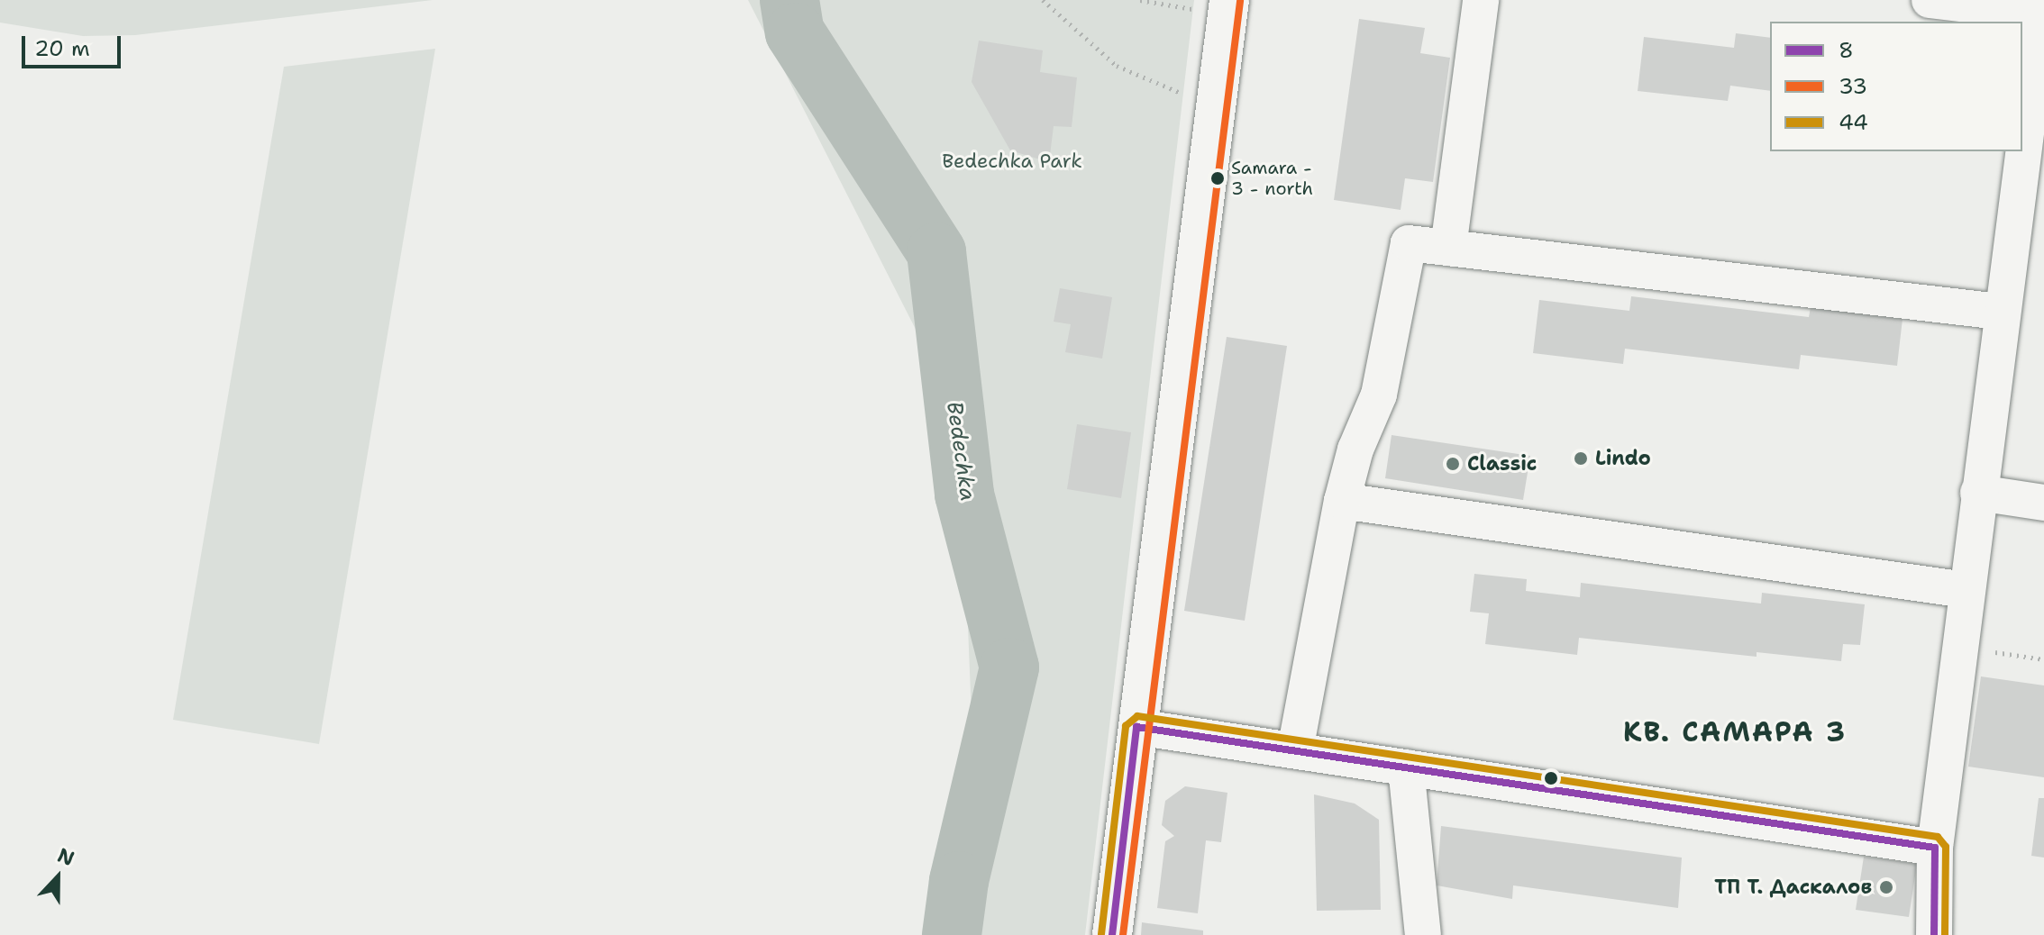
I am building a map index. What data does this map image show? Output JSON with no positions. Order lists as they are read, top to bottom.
{
  "districts": ["КВ. САМАРА 3"],
  "water": ["Bedechka"],
  "parks": ["Bedechka Park"],
  "places": [
    "Samara - 3 - north",
    "Lindo",
    "Classic",
    "ТП Т. Даскалов"
  ],
  "lines": ["transit line 33", "transit line 44", "transit line 8"],
  "legend": ["8", "33", "44"],
  "scale_bar": "20 m",
  "north": "top"
}
